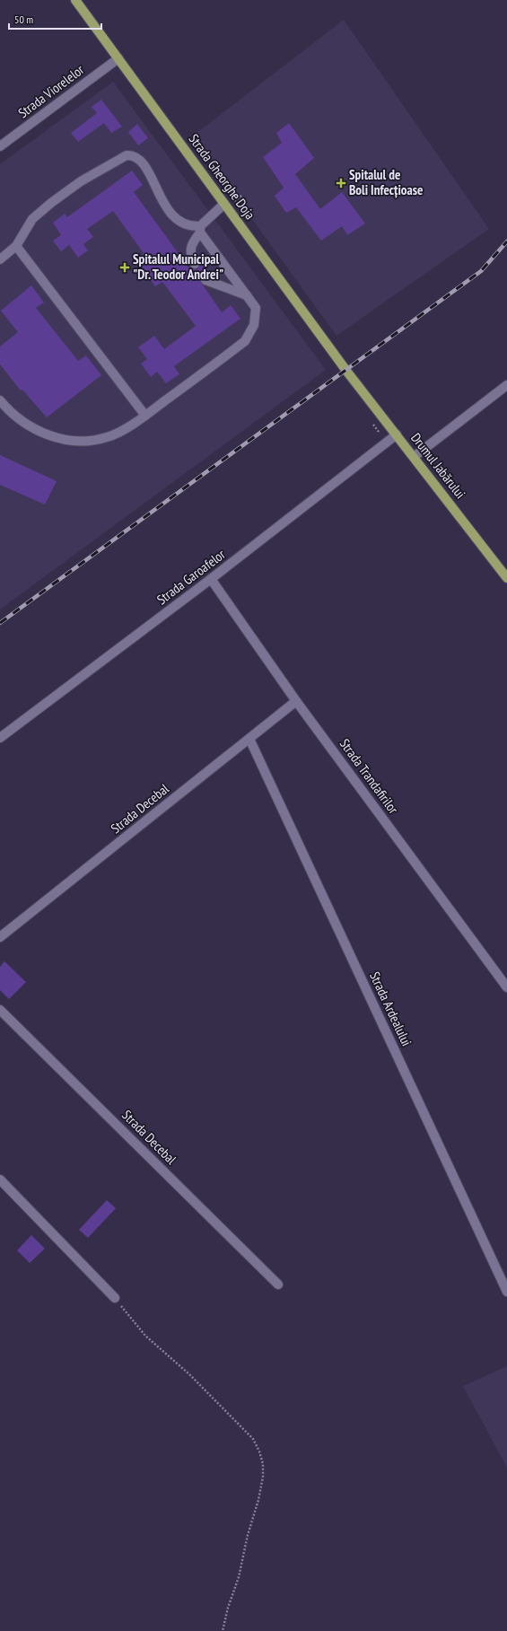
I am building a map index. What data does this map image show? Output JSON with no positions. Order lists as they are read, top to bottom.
{
  "streets": {
    "main road": ["Strada Gheorghe Doja", "Drumul Jabărului"],
    "street": [
      "Strada Viorelelor",
      "Strada Garoafelor",
      "Strada Trandafirilor",
      "Strada Decebal",
      "Strada Ardealului"
    ]
  },
  "crossings": [
    ["Strada Viorelelor", "Strada Gheorghe Doja"],
    ["Strada Gheorghe Doja", "Drumul Jabărului"],
    ["Drumul Jabărului", "Strada Garoafelor"],
    ["Strada Garoafelor", "Strada Trandafirilor"],
    ["Strada Trandafirilor", "Strada Decebal"],
    ["Strada Decebal", "Strada Ardealului"]
  ],
  "places": {
    "health": ["Spitalul de Boli Infecțioase", "Spitalul Municipal \"Dr. Teodor Andrei\""]
  },
  "scale_bar": "50 m"
}
